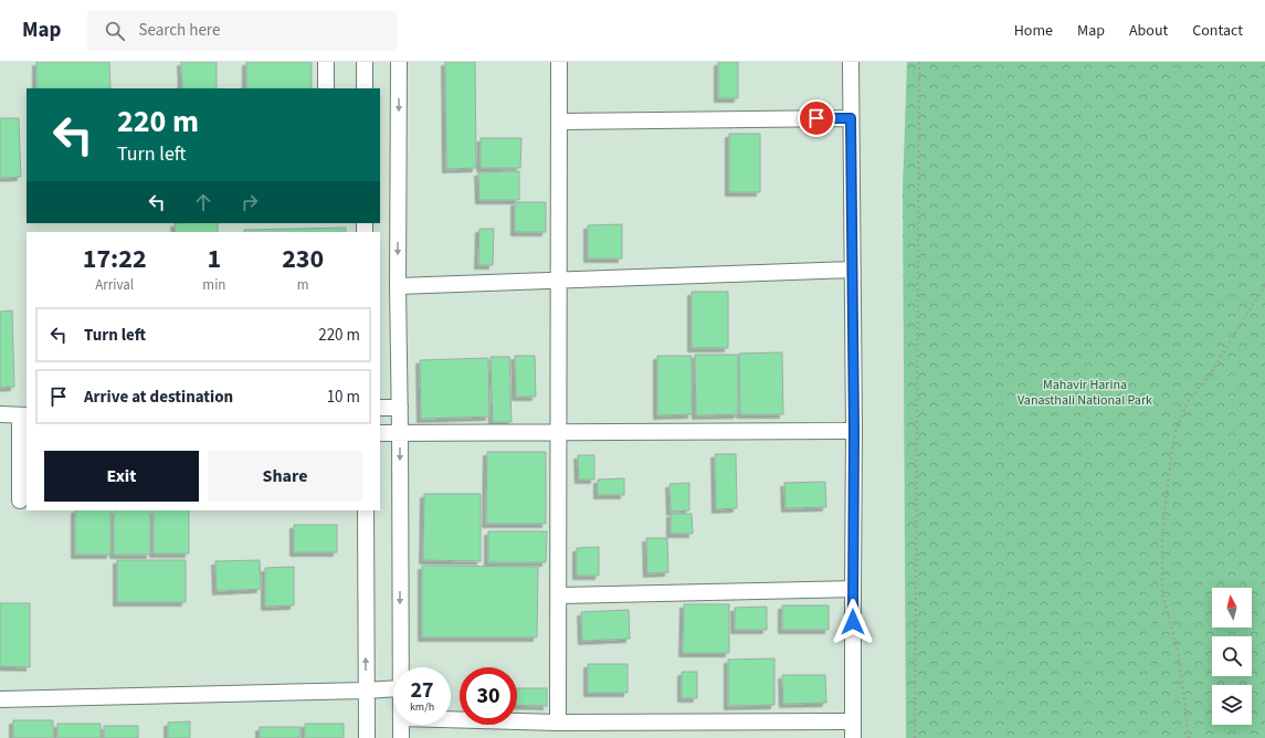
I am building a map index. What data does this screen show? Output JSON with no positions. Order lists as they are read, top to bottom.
{
  "parks": ["Mahavir Harina Vanasthali National Park"],
  "north": "top",
  "page": {
    "header": "Map",
    "search": "Search here",
    "nav": [
      "Home",
      "Map",
      "About",
      "Contact"
    ],
    "turn": ["220 m", "Turn left"],
    "eta": [
      "17:22",
      "Arrival",
      "1",
      "min",
      "230",
      "m"
    ],
    "list": [
      {
        "name": "Turn left",
        "value": "220 m"
      },
      {
        "name": "Arrive at destination",
        "value": "10 m"
      }
    ],
    "buttons": ["Exit", "Share"],
    "speed": "27 km/h",
    "limit": "30"
  }
}
